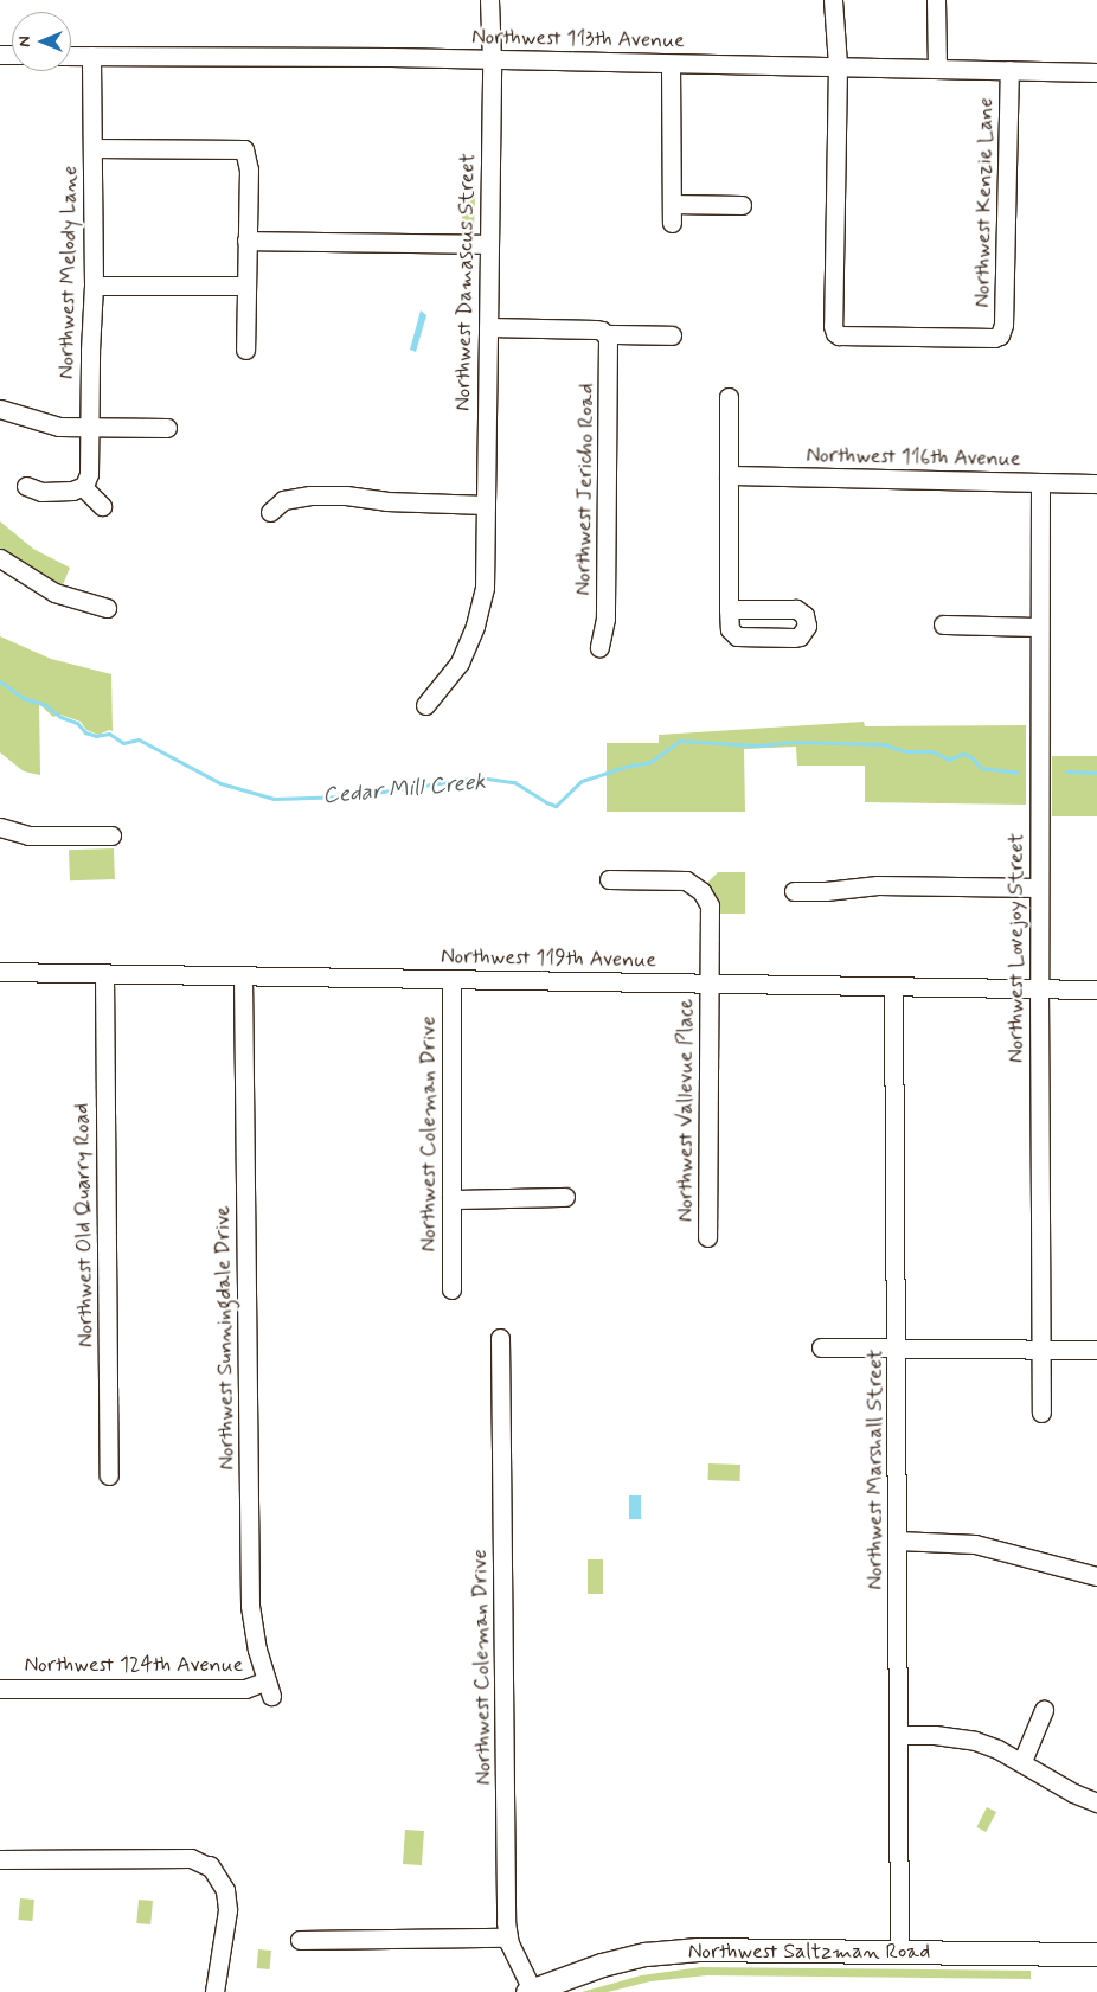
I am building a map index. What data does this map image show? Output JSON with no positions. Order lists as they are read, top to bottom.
{
  "streets": {
    "main road": ["Northwest Saltzman Road"],
    "street": [
      "Northwest 113th Avenue",
      "Northwest Kenzie Lane",
      "Northwest Melody Lane",
      "Northwest Damascus Street",
      "Northwest 116th Avenue",
      "Northwest Jericho Road",
      "Northwest Lovejoy Street",
      "Northwest 119th Avenue",
      "Northwest Vallevue Place",
      "Northwest Coleman Drive",
      "Northwest Old Quarry Road",
      "Northwest Sunningdale Drive",
      "Northwest Marshall Street",
      "Northwest 124th Avenue"
    ]
  },
  "crossings": [
    ["Northwest 113th Avenue", "Northwest Kenzie Lane"],
    ["Northwest 113th Avenue", "Northwest Melody Lane"],
    ["Northwest 113th Avenue", "Northwest Damascus Street"],
    ["Northwest 116th Avenue", "Northwest Lovejoy Street"],
    ["Northwest Lovejoy Street", "Northwest 119th Avenue"],
    ["Northwest 119th Avenue", "Northwest Vallevue Place"],
    ["Northwest 119th Avenue", "Northwest Coleman Drive"],
    ["Northwest 119th Avenue", "Northwest Old Quarry Road"],
    ["Northwest 119th Avenue", "Northwest Sunningdale Drive"],
    ["Northwest 119th Avenue", "Northwest Marshall Street"],
    ["Northwest Coleman Drive", "Northwest Saltzman Road"],
    ["Northwest Sunningdale Drive", "Northwest 124th Avenue"],
    ["Northwest Marshall Street", "Northwest Saltzman Road"]
  ],
  "water": ["Cedar Mill Creek"],
  "north": "left"
}
